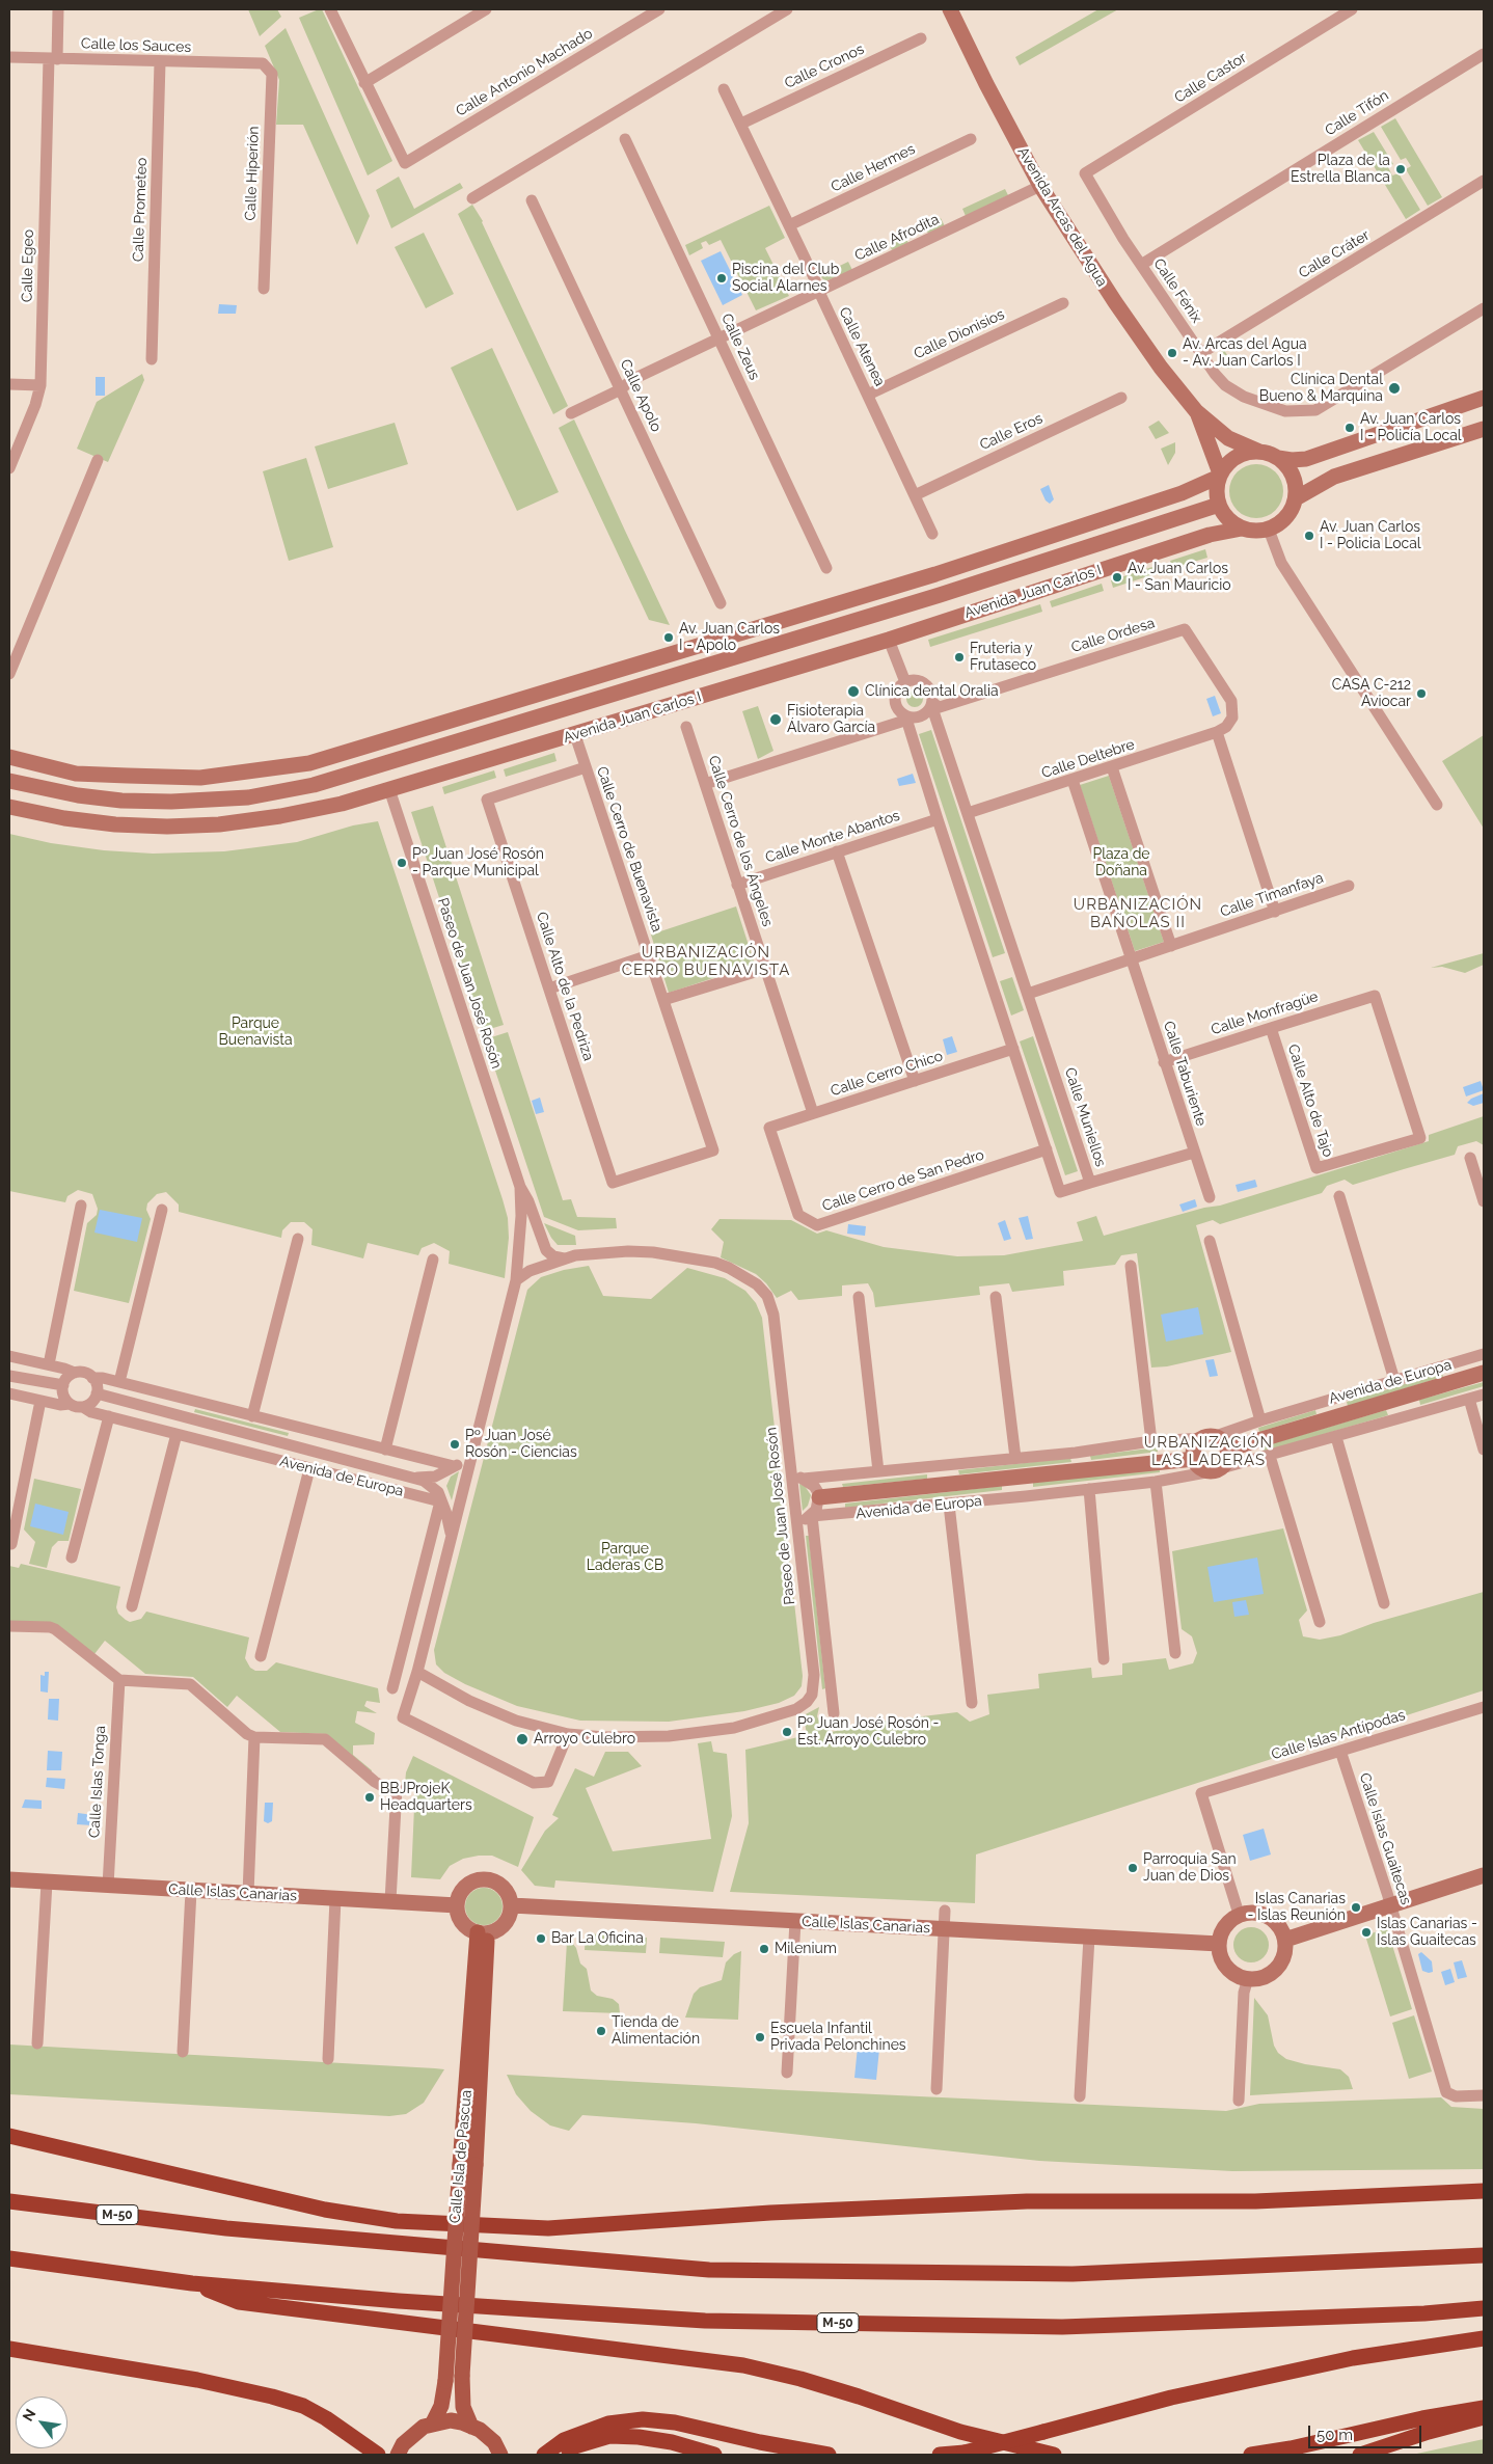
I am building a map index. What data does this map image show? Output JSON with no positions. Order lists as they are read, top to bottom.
{
  "streets": {
    "highway": ["M-50"],
    "main road": [
      "Avenida Arcas del Agua",
      "Avenida Juan Carlos I",
      "Avenida de Europa",
      "Calle Islas Canarias",
      "Calle Isla de Pascua"
    ],
    "street": [
      "Calle los Sauces",
      "Calle Cronos",
      "Calle Antonio Machado",
      "Calle Castor",
      "Calle Tifón",
      "Calle Hermes",
      "Calle Hiperión",
      "Calle Prometeo",
      "Calle Afrodita",
      "Calle Cráter",
      "Calle Egeo",
      "Calle Fénix",
      "Calle Dionisios",
      "Calle Zeus",
      "Calle Atenea",
      "Calle Apolo",
      "Calle Eros",
      "Calle Ordesa",
      "Calle Deltebre",
      "Calle Monte Abantos",
      "Calle Cerro de los Ángeles",
      "Calle Cerro de Buenavista",
      "Calle Timanfaya",
      "Paseo de Juan José Rosón",
      "Calle Alto de la Pedriza",
      "Calle Monfragüe",
      "Calle Cerro Chico",
      "Calle Taburiente",
      "Calle Alto de Tajo",
      "Calle Muniellos",
      "Calle Cerro de San Pedro",
      "Calle Islas Antípodas",
      "Calle Islas Tonga",
      "Calle Islas Guaitecas"
    ]
  },
  "crossings": [
    ["Calle los Sauces", "Calle Hiperión"],
    ["Calle los Sauces", "Calle Prometeo"],
    ["Calle los Sauces", "Calle Egeo"],
    ["Calle Cronos", "Calle Atenea"],
    ["Calle Castor", "Calle Fénix"],
    ["Calle Tifón", "Calle Fénix"],
    ["Calle Hermes", "Calle Atenea"],
    ["Avenida Arcas del Agua", "Calle Afrodita"],
    ["Avenida Arcas del Agua", "Avenida Juan Carlos I"],
    ["Calle Afrodita", "Calle Zeus"],
    ["Calle Afrodita", "Calle Atenea"],
    ["Calle Afrodita", "Calle Apolo"],
    ["Calle Cráter", "Calle Fénix"],
    ["Calle Dionisios", "Calle Atenea"],
    ["Calle Atenea", "Calle Eros"],
    ["Avenida Juan Carlos I", "Calle Cerro de Buenavista"],
    ["Avenida Juan Carlos I", "Paseo de Juan José Rosón"],
    ["Calle Ordesa", "Calle Deltebre"],
    ["Calle Ordesa", "Calle Muniellos"],
    ["Calle Deltebre", "Calle Muniellos"],
    ["Calle Monte Abantos", "Calle Cerro de los Ángeles"],
    ["Calle Monte Abantos", "Calle Muniellos"],
    ["Calle Cerro de los Ángeles", "Calle Cerro Chico"],
    ["Calle Cerro de Buenavista", "Calle Alto de la Pedriza"],
    ["Calle Timanfaya", "Calle Taburiente"],
    ["Calle Timanfaya", "Calle Muniellos"],
    ["Paseo de Juan José Rosón", "Avenida de Europa"],
    ["Calle Monfragüe", "Calle Taburiente"],
    ["Calle Monfragüe", "Calle Alto de Tajo"],
    ["Calle Cerro Chico", "Calle Muniellos"],
    ["Calle Cerro Chico", "Calle Cerro de San Pedro"],
    ["Calle Muniellos", "Calle Cerro de San Pedro"],
    ["Calle Islas Antípodas", "Calle Islas Guaitecas"],
    ["Calle Islas Antípodas", "Calle Islas Canarias"],
    ["Calle Islas Tonga", "Calle Islas Canarias"],
    ["Calle Islas Canarias", "Calle Isla de Pascua"]
  ],
  "districts": ["URBANIZACIÓN BAÑOLAS II", "URBANIZACIÓN CERRO BUENAVISTA", "URBANIZACIÓN LAS LADERAS"],
  "parks": ["Plaza de Doñana", "Parque Buenavista", "Parque Laderas CB"],
  "places": [
    "Plaza de la Estrella Blanca",
    "Piscina del Club Social Alarnes",
    "Av. Arcas del Agua - Av. Juan Carlos I",
    "Clínica Dental Bueno & Marquina",
    "Av. Juan Carlos I - Policía Local",
    "Av. Juan Carlos I - Policia Local",
    "Av. Juan Carlos I - San Mauricio",
    "Av. Juan Carlos I - Apolo",
    "Fruteria y Frutaseco",
    "Clínica dental Oralia",
    "CASA C-212 Aviocar",
    "Fisioterapia Álvaro García",
    "Pº Juan José Rosón - Parque Municipal",
    "Pº Juan José Rosón - Ciencias",
    "Pº Juan José Rosón - Est. Arroyo Culebro",
    "Arroyo Culebro",
    "BBJProjeK Headquarters",
    "Parroquia San Juan de Dios",
    "Islas Canarias - Islas Reunión",
    "Islas Canarias - Islas Guaitecas",
    "Bar La Oficina",
    "Milenium",
    "Tienda de Alimentación",
    "Escuela Infantil Privada Pelonchines"
  ],
  "scale_bar": "50 m",
  "north": "top left"
}
